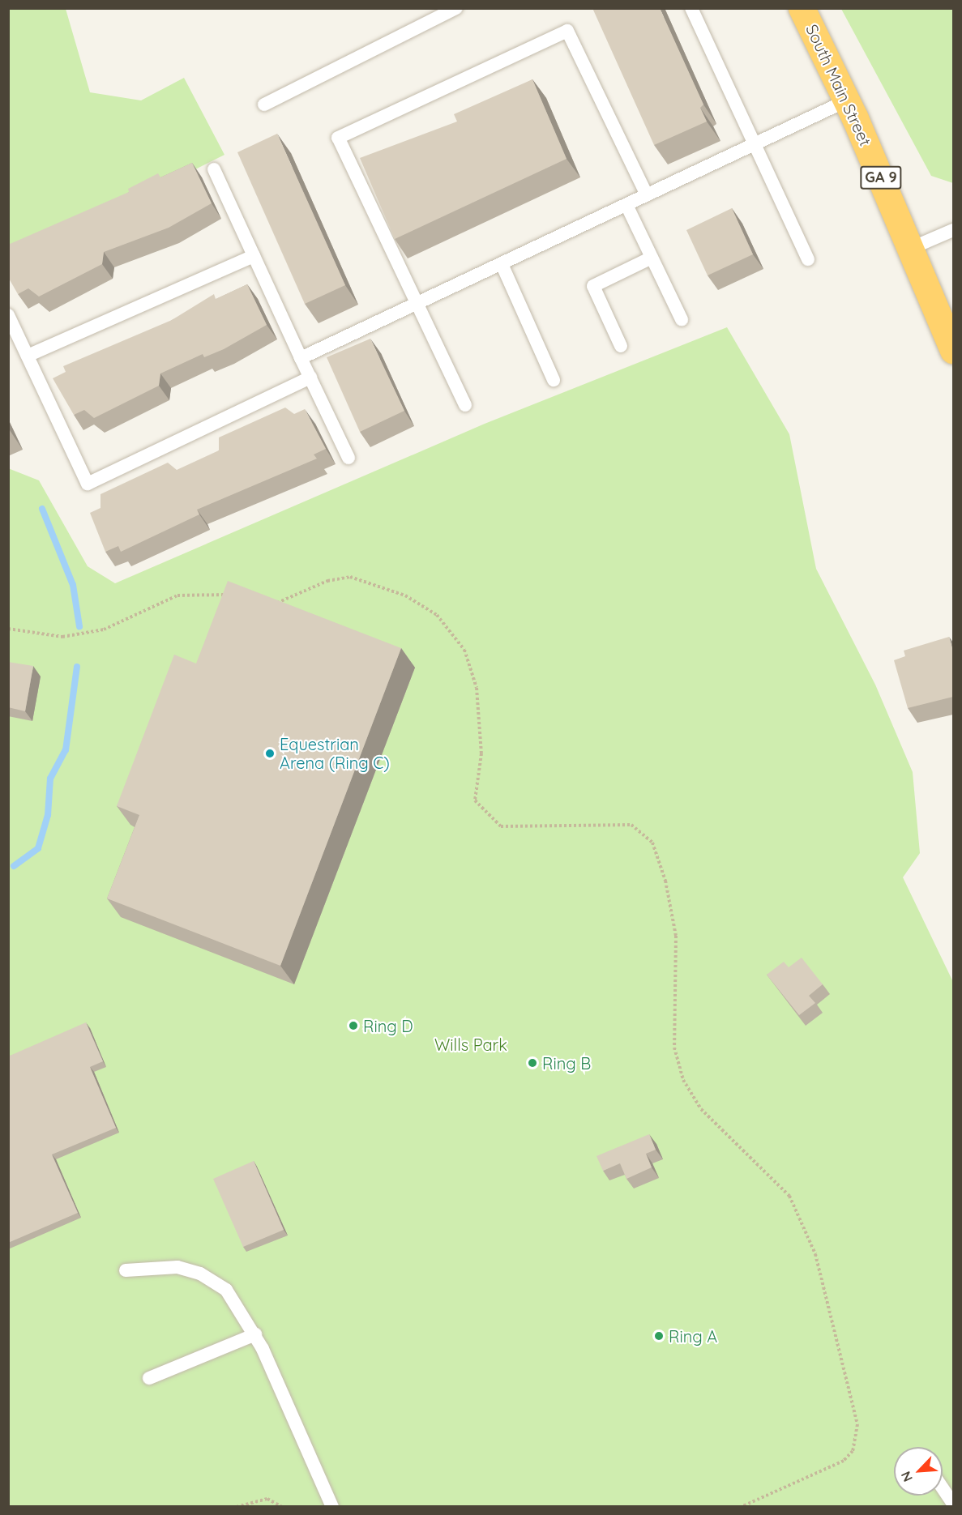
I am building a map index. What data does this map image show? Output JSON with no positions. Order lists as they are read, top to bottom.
{
  "streets": {
    "highway": ["South Main Street", "GA 9"]
  },
  "parks": ["Wills Park"],
  "places": [
    "Equestrian Arena (Ring C)",
    "Ring D",
    "Ring B",
    "Ring A"
  ],
  "north": "bottom left"
}
